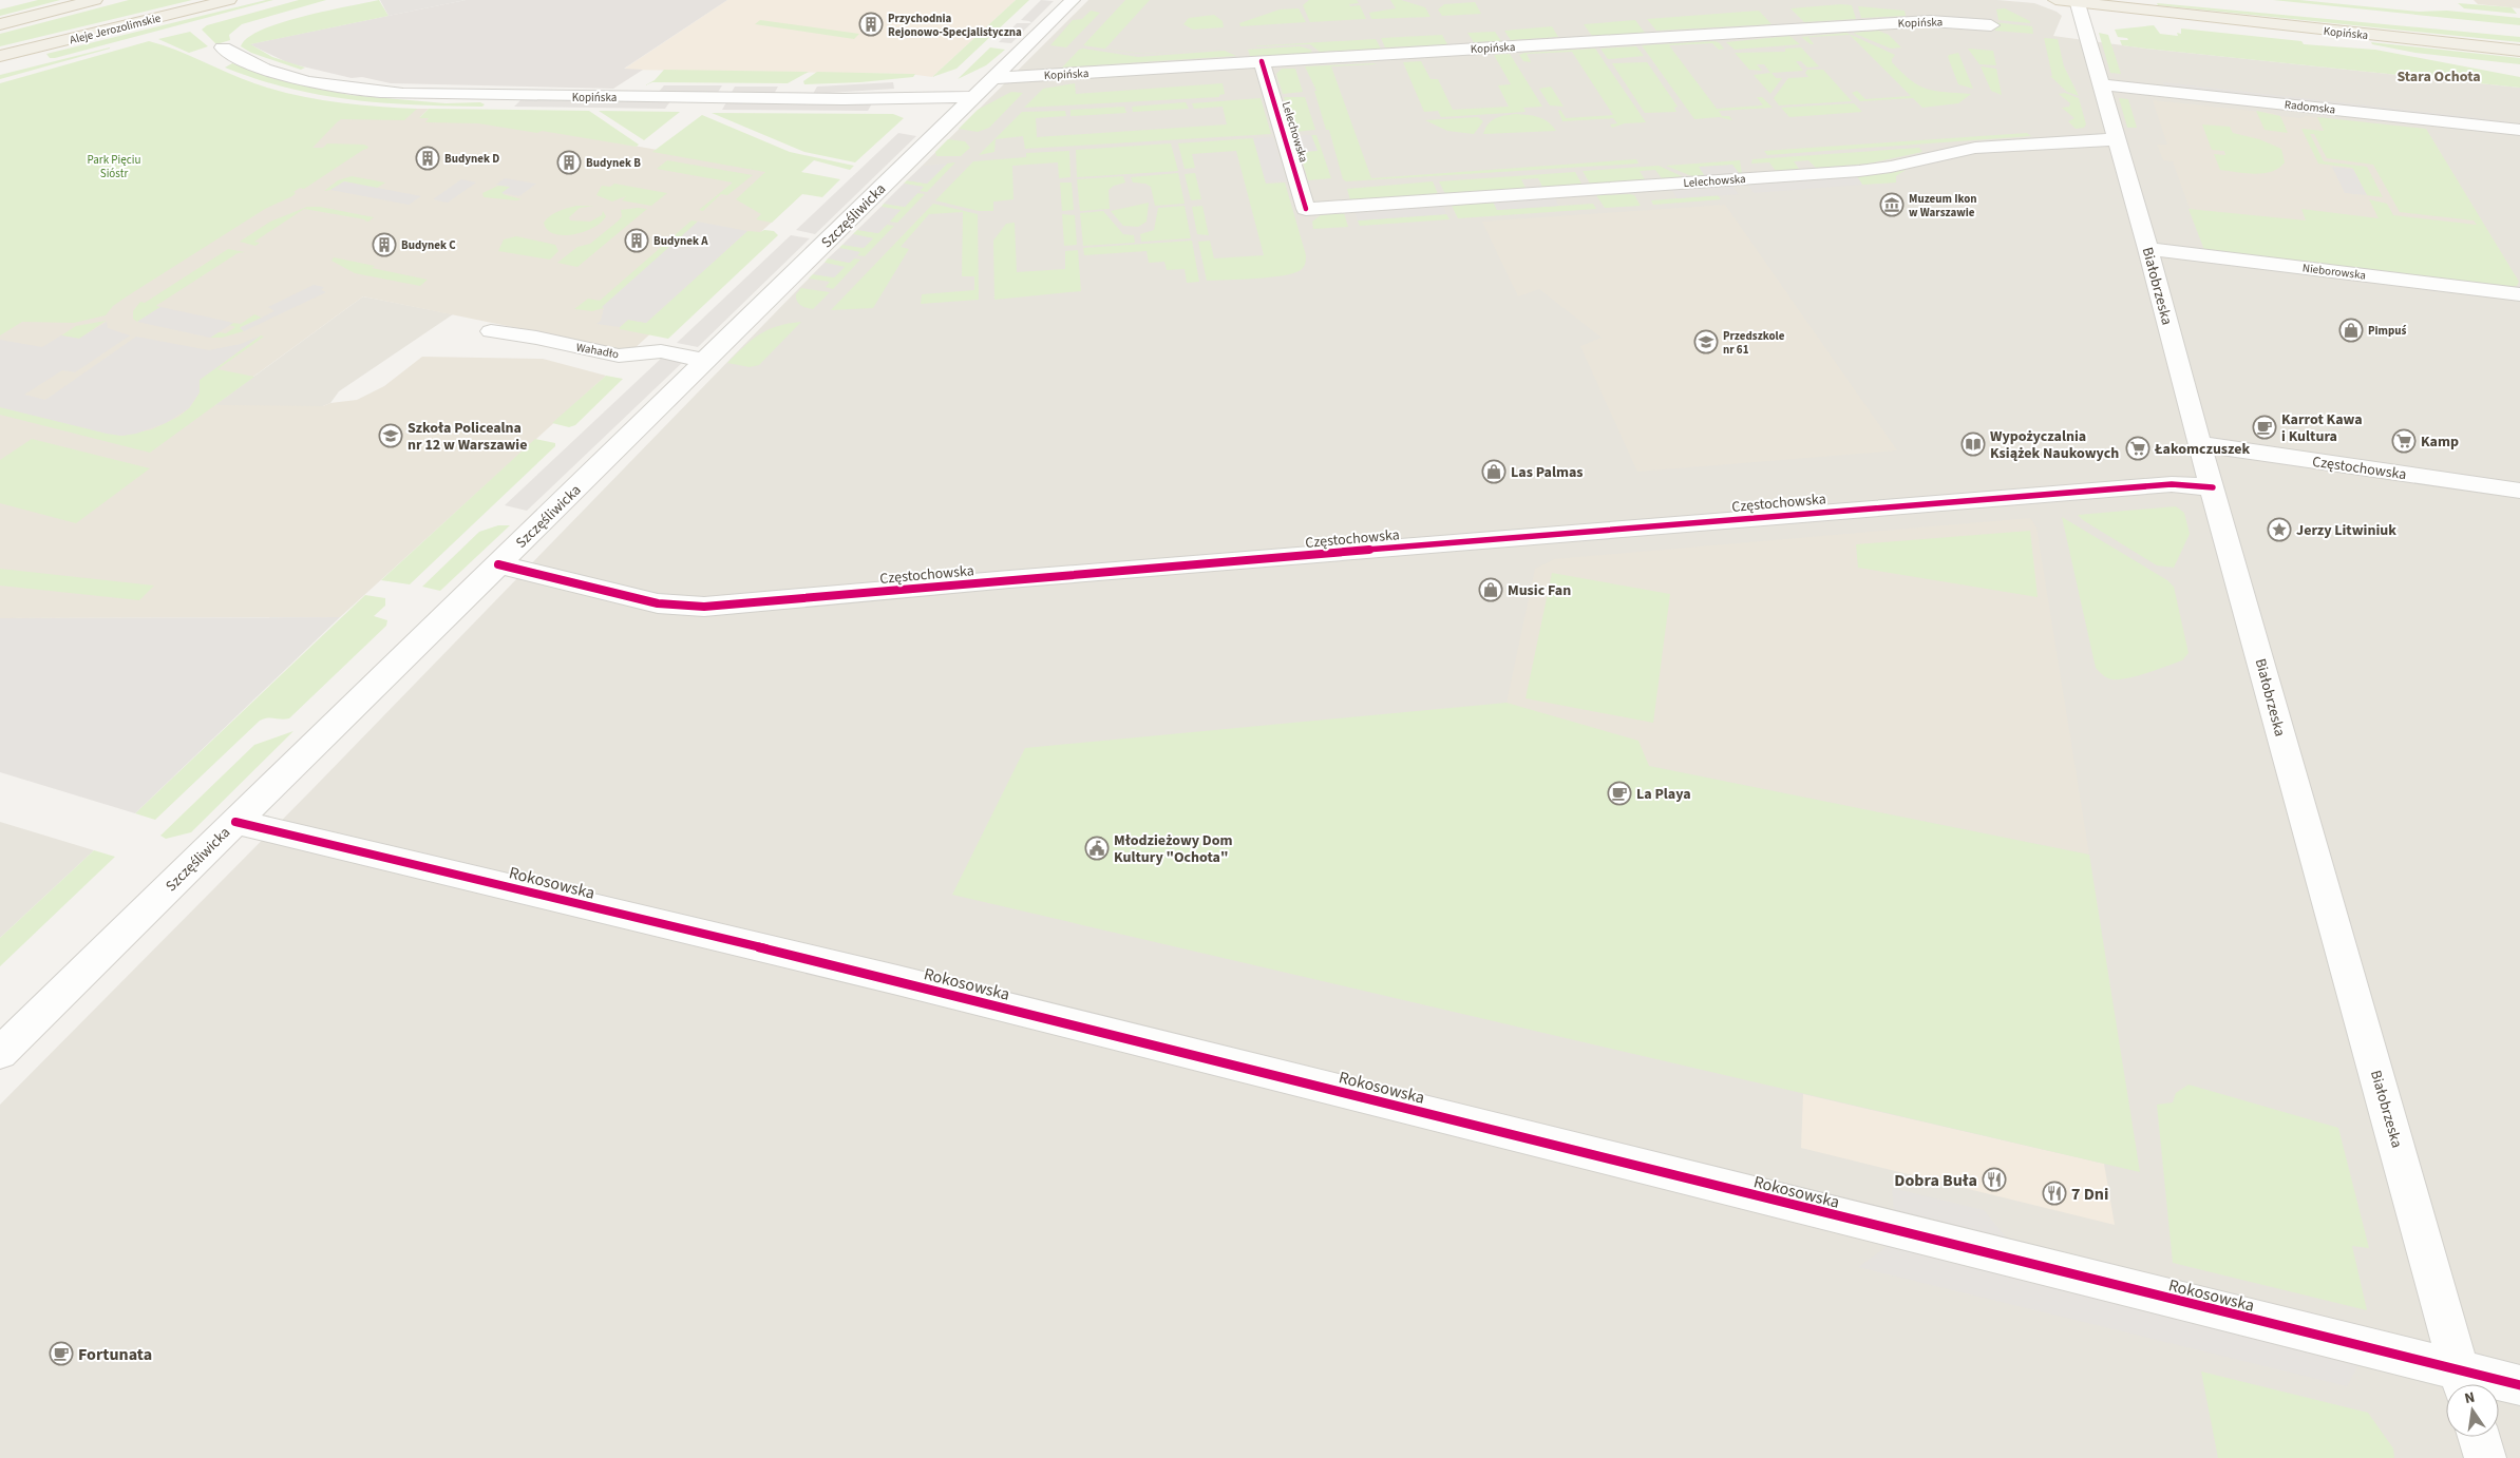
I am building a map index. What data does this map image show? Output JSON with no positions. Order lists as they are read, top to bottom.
{
  "streets": {
    "main road": ["Kopińska", "Aleje Jerozolimskie"],
    "street": [
      "Radomska",
      "Lelechowska",
      "Szczęśliwicka",
      "Nieborowska",
      "Białobrzeska",
      "Wahadło",
      "Częstochowska",
      "Rokosowska"
    ]
  },
  "crossings": [
    ["Kopińska", "Lelechowska"],
    ["Kopińska", "Szczęśliwicka"],
    ["Kopińska", "Białobrzeska"],
    ["Radomska", "Białobrzeska"],
    ["Lelechowska", "Białobrzeska"],
    ["Szczęśliwicka", "Wahadło"],
    ["Szczęśliwicka", "Częstochowska"],
    ["Szczęśliwicka", "Rokosowska"],
    ["Nieborowska", "Białobrzeska"],
    ["Białobrzeska", "Częstochowska"],
    ["Białobrzeska", "Rokosowska"]
  ],
  "districts": ["Stara Ochota"],
  "parks": ["Park Pięciu Sióstr"],
  "places": {
    "building": [
      "Przychodnia Rejonowo-Specjalistyczna",
      "Budynek D",
      "Budynek B",
      "Budynek A",
      "Budynek C"
    ],
    "museum": ["Muzeum Ikon w Warszawie"],
    "shop": ["Pimpuś", "Las Palmas", "Music Fan"],
    "school or university": ["Przedszkole nr 61", "Szkoła Policealna nr 12 w Warszawie"],
    "cafe": ["Karrot Kawa i Kultura", "La Playa", "Fortunata"],
    "supermarket": ["Kamp", "Łakomczuszek"],
    "library": ["Wypożyczalnia Książek Naukowych"],
    "place": ["Jerzy Litwiniuk"],
    "public building": ["Młodzieżowy Dom Kultury \"Ochota\""],
    "restaurant": ["Dobra Buła", "7 Dni"]
  },
  "north": "top"
}
